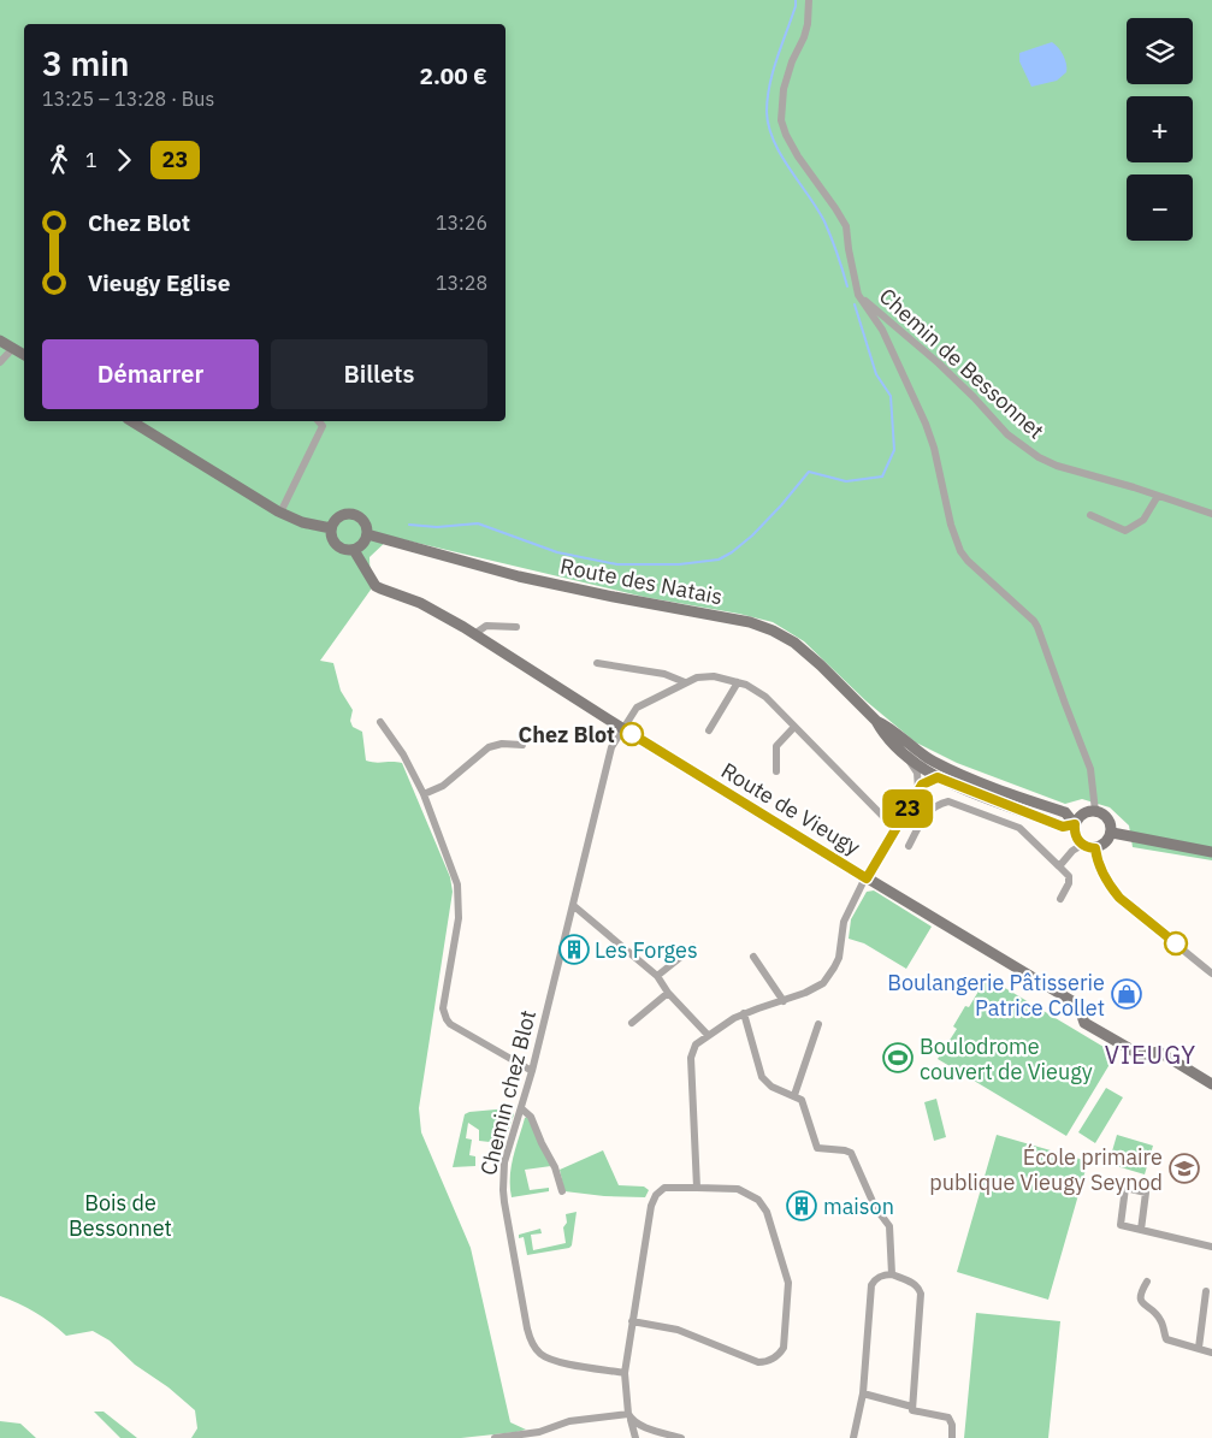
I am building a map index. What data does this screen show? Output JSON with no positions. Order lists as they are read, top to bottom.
{
  "streets": {
    "street": [
      "Chemin de Bessonnet",
      "Route des Natais",
      "Route de Vieugy",
      "Chemin chez Blot"
    ]
  },
  "crossings": [
    ["Route des Natais", "Route de Vieugy"],
    ["Route de Vieugy", "Chemin chez Blot"]
  ],
  "districts": ["VIEUGY"],
  "parks": ["Bois de Bessonnet"],
  "places": {
    "other": ["Chez Blot"],
    "building": ["Les Forges", "maison"],
    "shop": ["Boulangerie Pâtisserie Patrice Collet"],
    "sports": ["Boulodrome couvert de Vieugy"],
    "school or university": ["École primaire publique Vieugy Seynod"]
  },
  "lines": ["bus line 23"],
  "page": {
    "on_map": "23",
    "map_buttons": ["+", "−"],
    "heading": ["3 min", "13:25 – 13:28 · Bus", "2.00 €"],
    "legs": ["1", "23"],
    "list": [
      {
        "name": "Chez Blot",
        "value": "13:26"
      },
      {
        "name": "Vieugy Eglise",
        "value": "13:28"
      }
    ],
    "buttons": ["Démarrer", "Billets"]
  }
}
